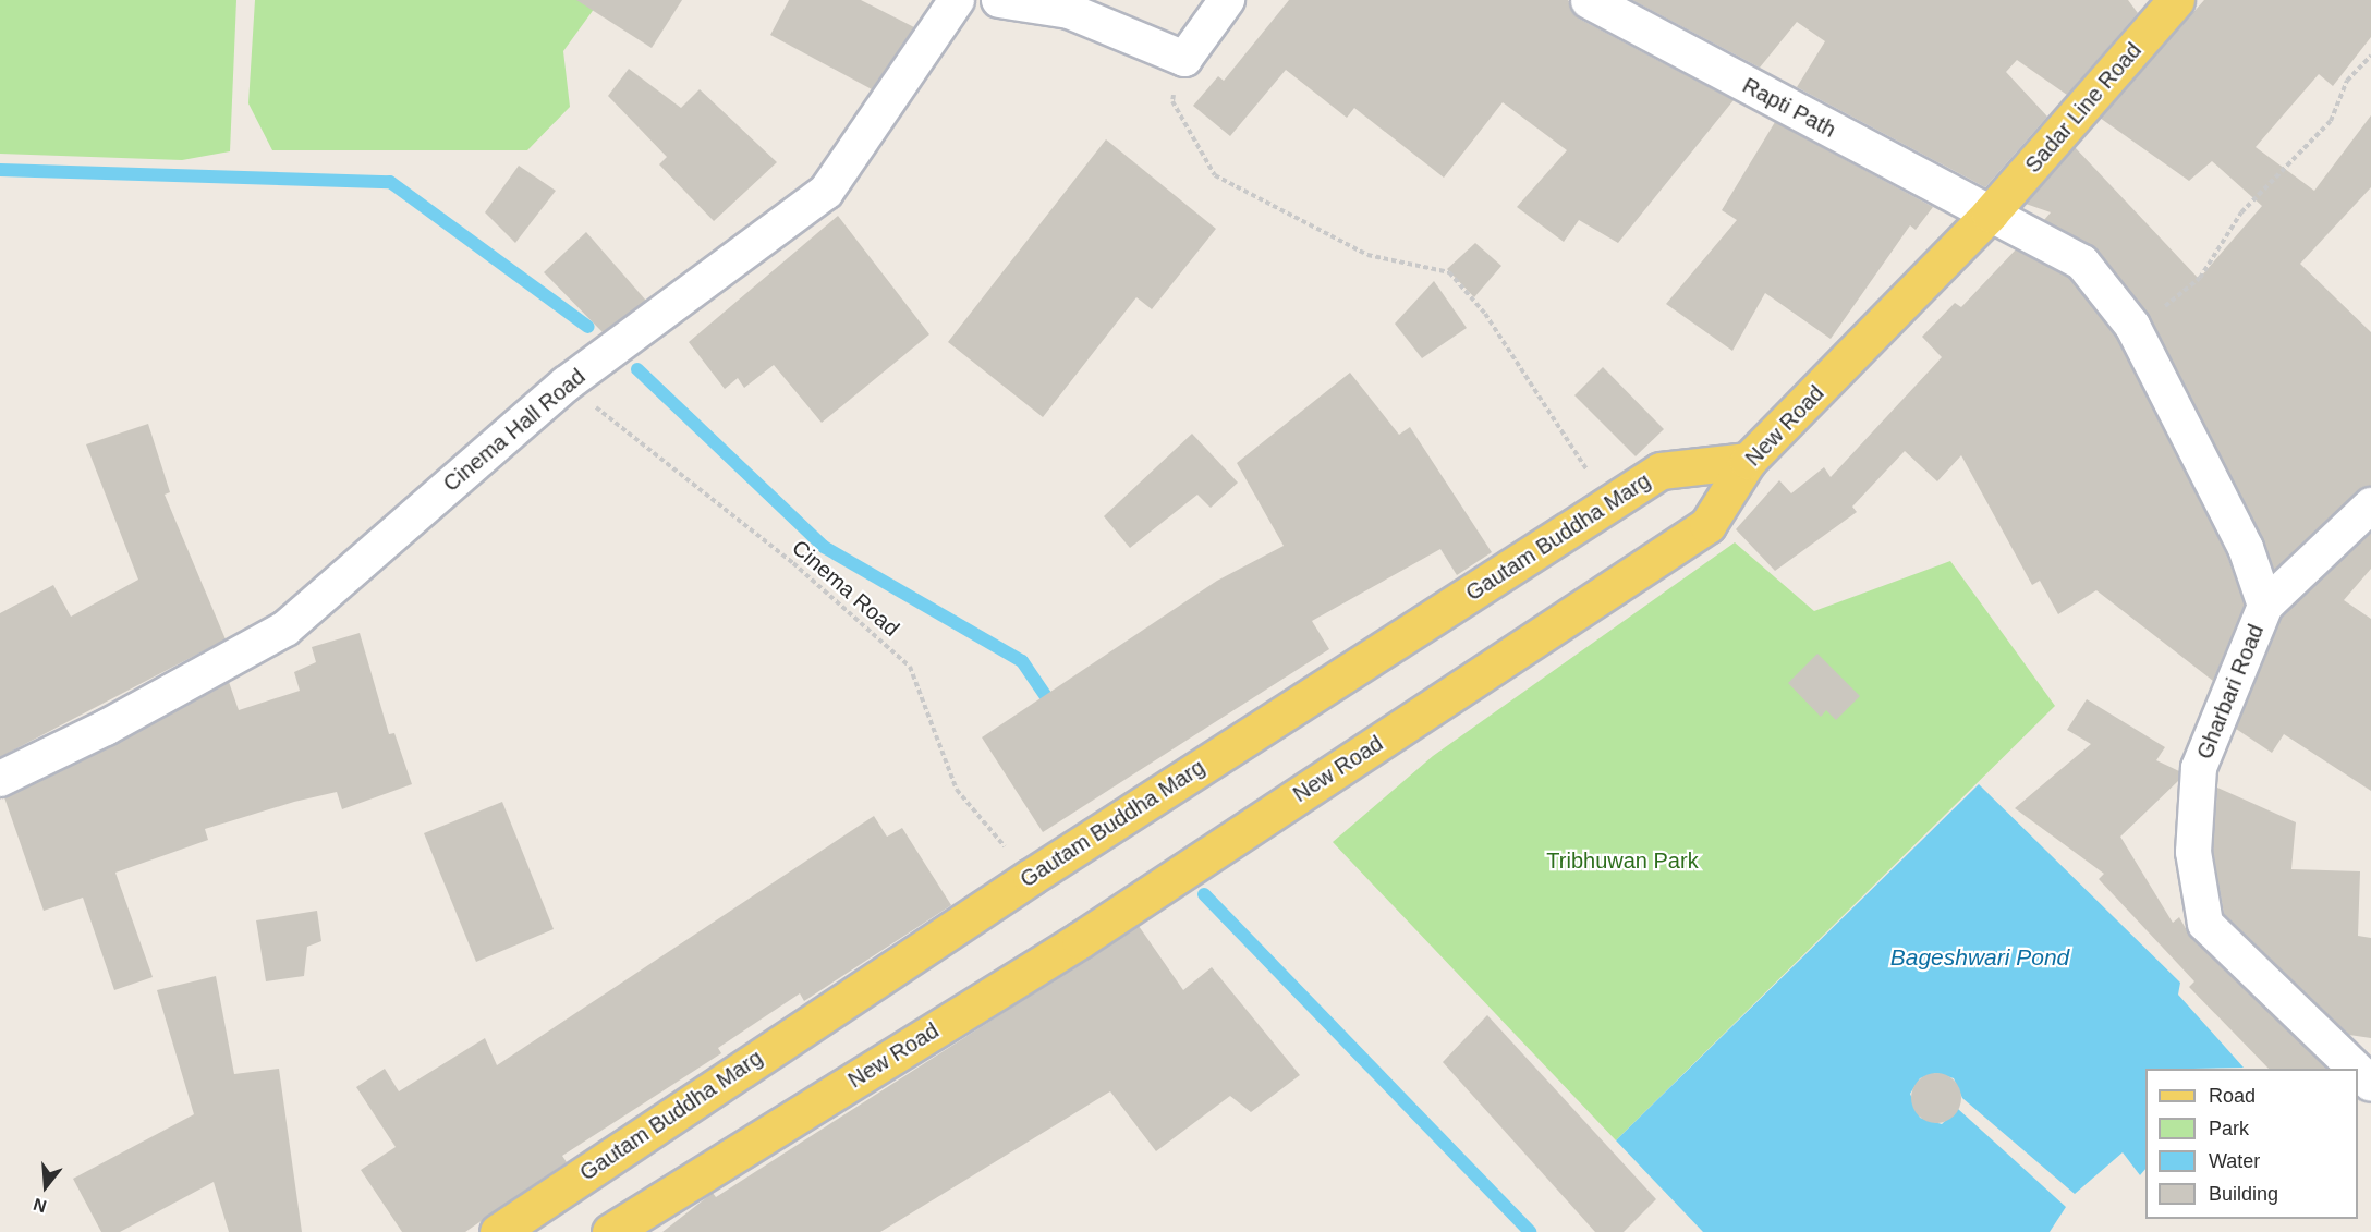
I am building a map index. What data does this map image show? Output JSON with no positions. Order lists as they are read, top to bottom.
{
  "streets": {
    "main road": [
      "Rapti Path",
      "Sadar Line Road",
      "New Road",
      "Gautam Buddha Marg"
    ],
    "street": ["Cinema Hall Road", "Gharbari Road"],
    "path": ["Cinema Road"]
  },
  "crossings": [
    ["Rapti Path", "Sadar Line Road"],
    ["Rapti Path", "New Road"],
    ["Rapti Path", "Gharbari Road"],
    ["Sadar Line Road", "New Road"],
    ["Sadar Line Road", "Gharbari Road"],
    ["New Road", "Gautam Buddha Marg"],
    ["New Road", "Gharbari Road"],
    ["Cinema Hall Road", "Cinema Road"],
    ["Gautam Buddha Marg", "Cinema Road"]
  ],
  "water": ["Bageshwari Pond"],
  "parks": ["Tribhuwan Park"],
  "legend": [
    "Road",
    "Park",
    "Water",
    "Building"
  ],
  "north": "bottom"
}
